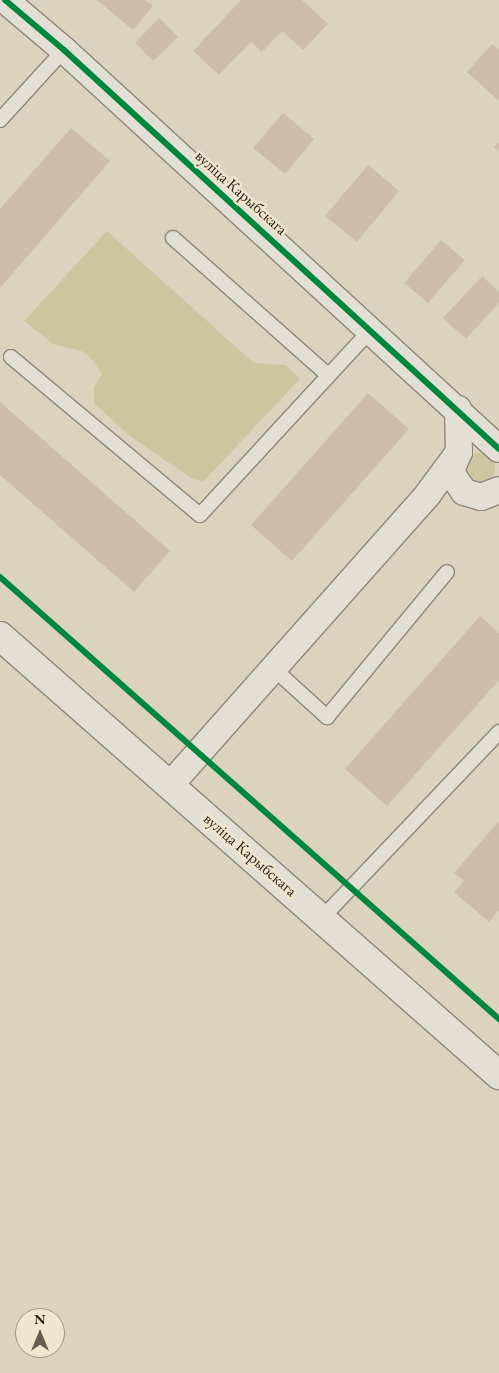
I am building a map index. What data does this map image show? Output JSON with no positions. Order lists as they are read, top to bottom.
{
  "streets": {
    "street": ["вуліца Карыбскага"]
  },
  "north": "top"
}
